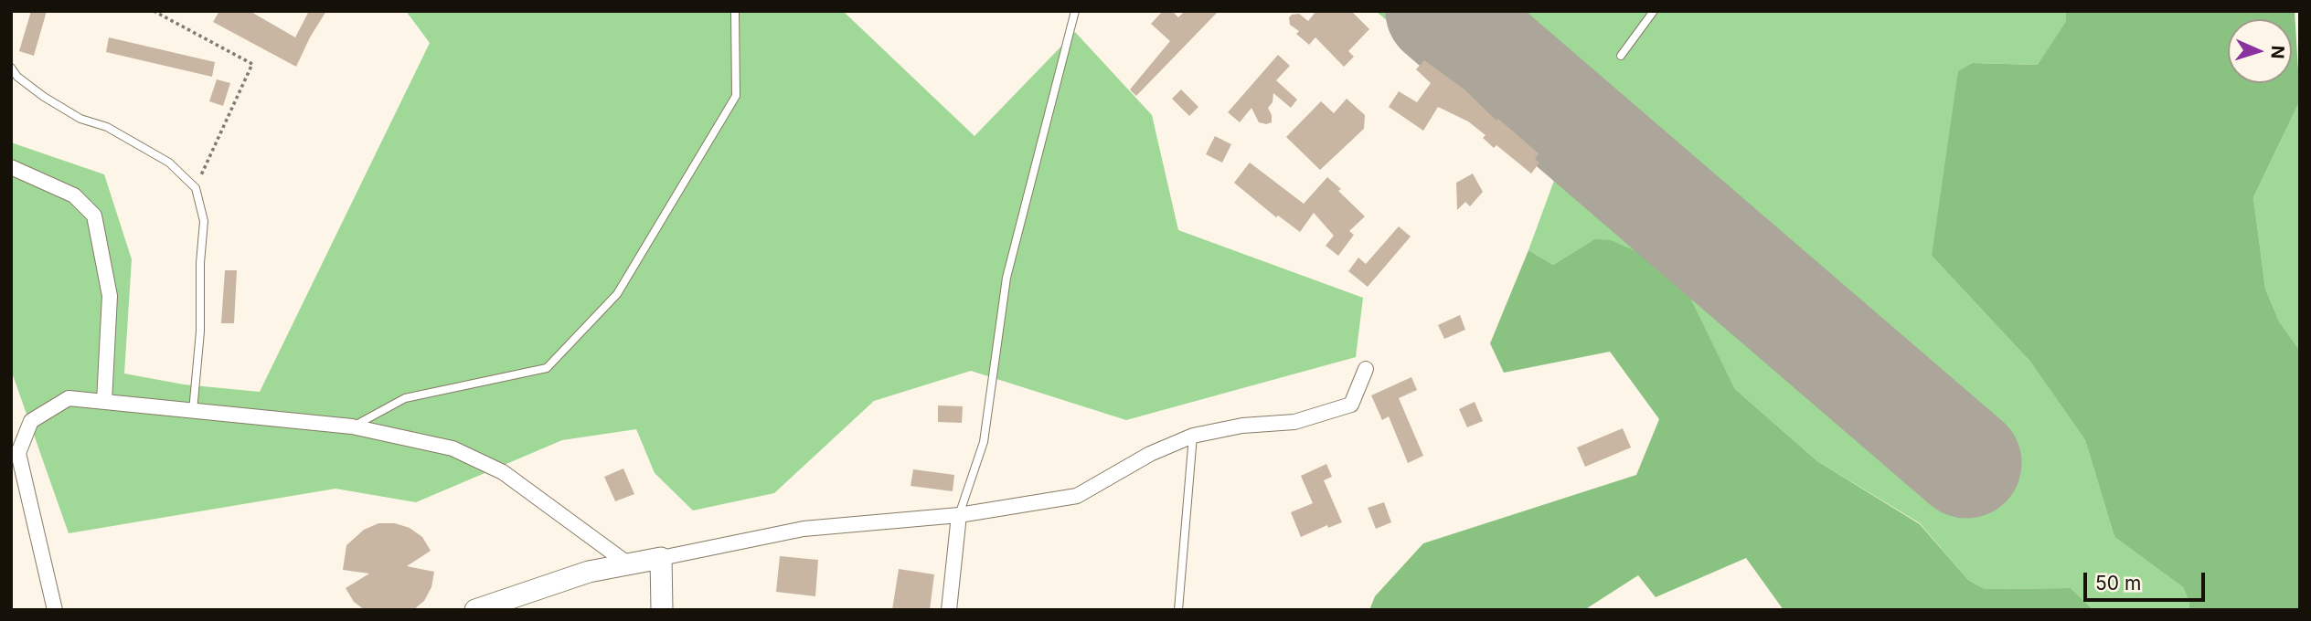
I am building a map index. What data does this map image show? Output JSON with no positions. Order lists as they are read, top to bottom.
{
  "scale_bar": "50 m",
  "north": "right"
}
